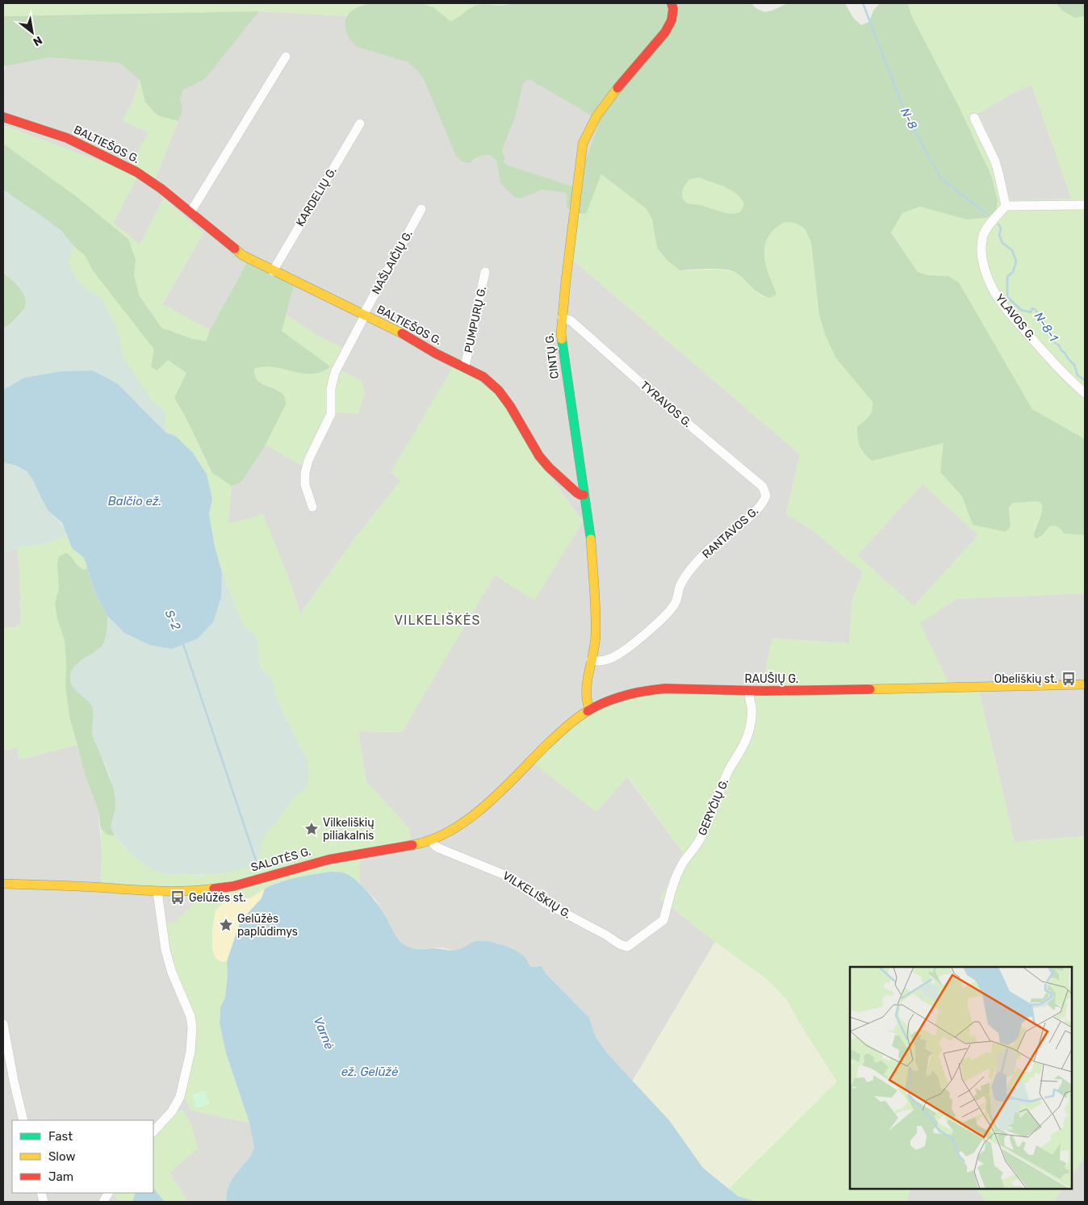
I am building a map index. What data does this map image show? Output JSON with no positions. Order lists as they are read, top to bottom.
{
  "streets": {
    "street": [
      "BALTIEŠOS G.",
      "KARDELIŲ G.",
      "NAŠLAIČIŲ G.",
      "YLAVOS G.",
      "PUMPURŲ G.",
      "CINTŲ G.",
      "TYRAVOS G.",
      "RANTAVOS G.",
      "RAUŠIŲ G.",
      "GERYČIŲ G.",
      "SALOTĖS G.",
      "VILKELIŠKIŲ G."
    ]
  },
  "crossings": [
    ["BALTIEŠOS G.", "KARDELIŲ G."],
    ["BALTIEŠOS G.", "NAŠLAIČIŲ G."],
    ["BALTIEŠOS G.", "PUMPURŲ G."],
    ["BALTIEŠOS G.", "CINTŲ G."],
    ["CINTŲ G.", "TYRAVOS G."],
    ["CINTŲ G.", "RANTAVOS G."],
    ["CINTŲ G.", "RAUŠIŲ G."],
    ["CINTŲ G.", "SALOTĖS G."],
    ["TYRAVOS G.", "RANTAVOS G."],
    ["RAUŠIŲ G.", "GERYČIŲ G."],
    ["RAUŠIŲ G.", "SALOTĖS G."],
    ["GERYČIŲ G.", "VILKELIŠKIŲ G."],
    ["SALOTĖS G.", "VILKELIŠKIŲ G."]
  ],
  "districts": ["VILKELIŠKĖS"],
  "water": [
    "N-8",
    "N-8-1",
    "Balčio ež.",
    "S-2",
    "Varnė",
    "ež. Gelūžė"
  ],
  "places": {
    "bus stop": ["Obeliškių st.", "Gelūžės st."],
    "place": ["Vilkeliškių piliakalnis", "Gelūžės paplūdimys"]
  },
  "legend": ["Fast", "Slow", "Jam"],
  "north": "bottom right"
}
